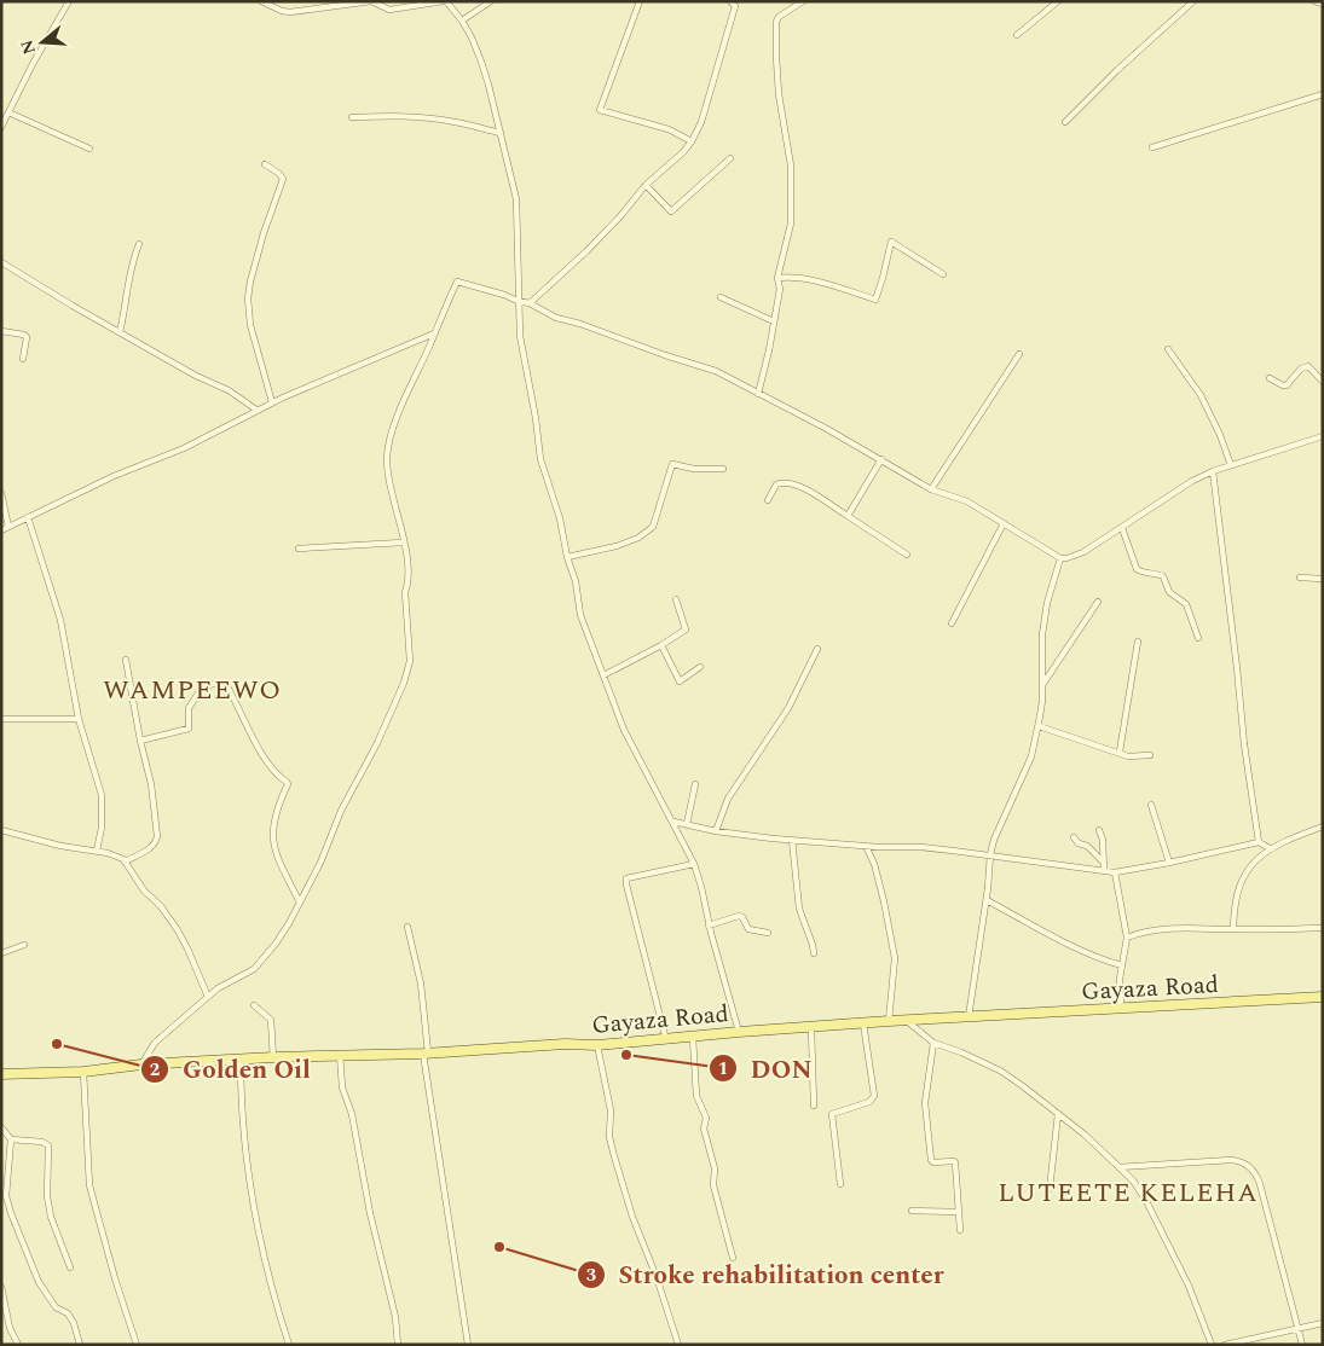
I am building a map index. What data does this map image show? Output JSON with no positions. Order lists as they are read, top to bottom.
{
  "streets": {
    "main road": ["Gayaza Road"]
  },
  "districts": ["WAMPEEWO", "LUTEETE KELEHA"],
  "places": ["Golden Oil", "DON", "Stroke rehabilitation center"],
  "north": "left"
}
